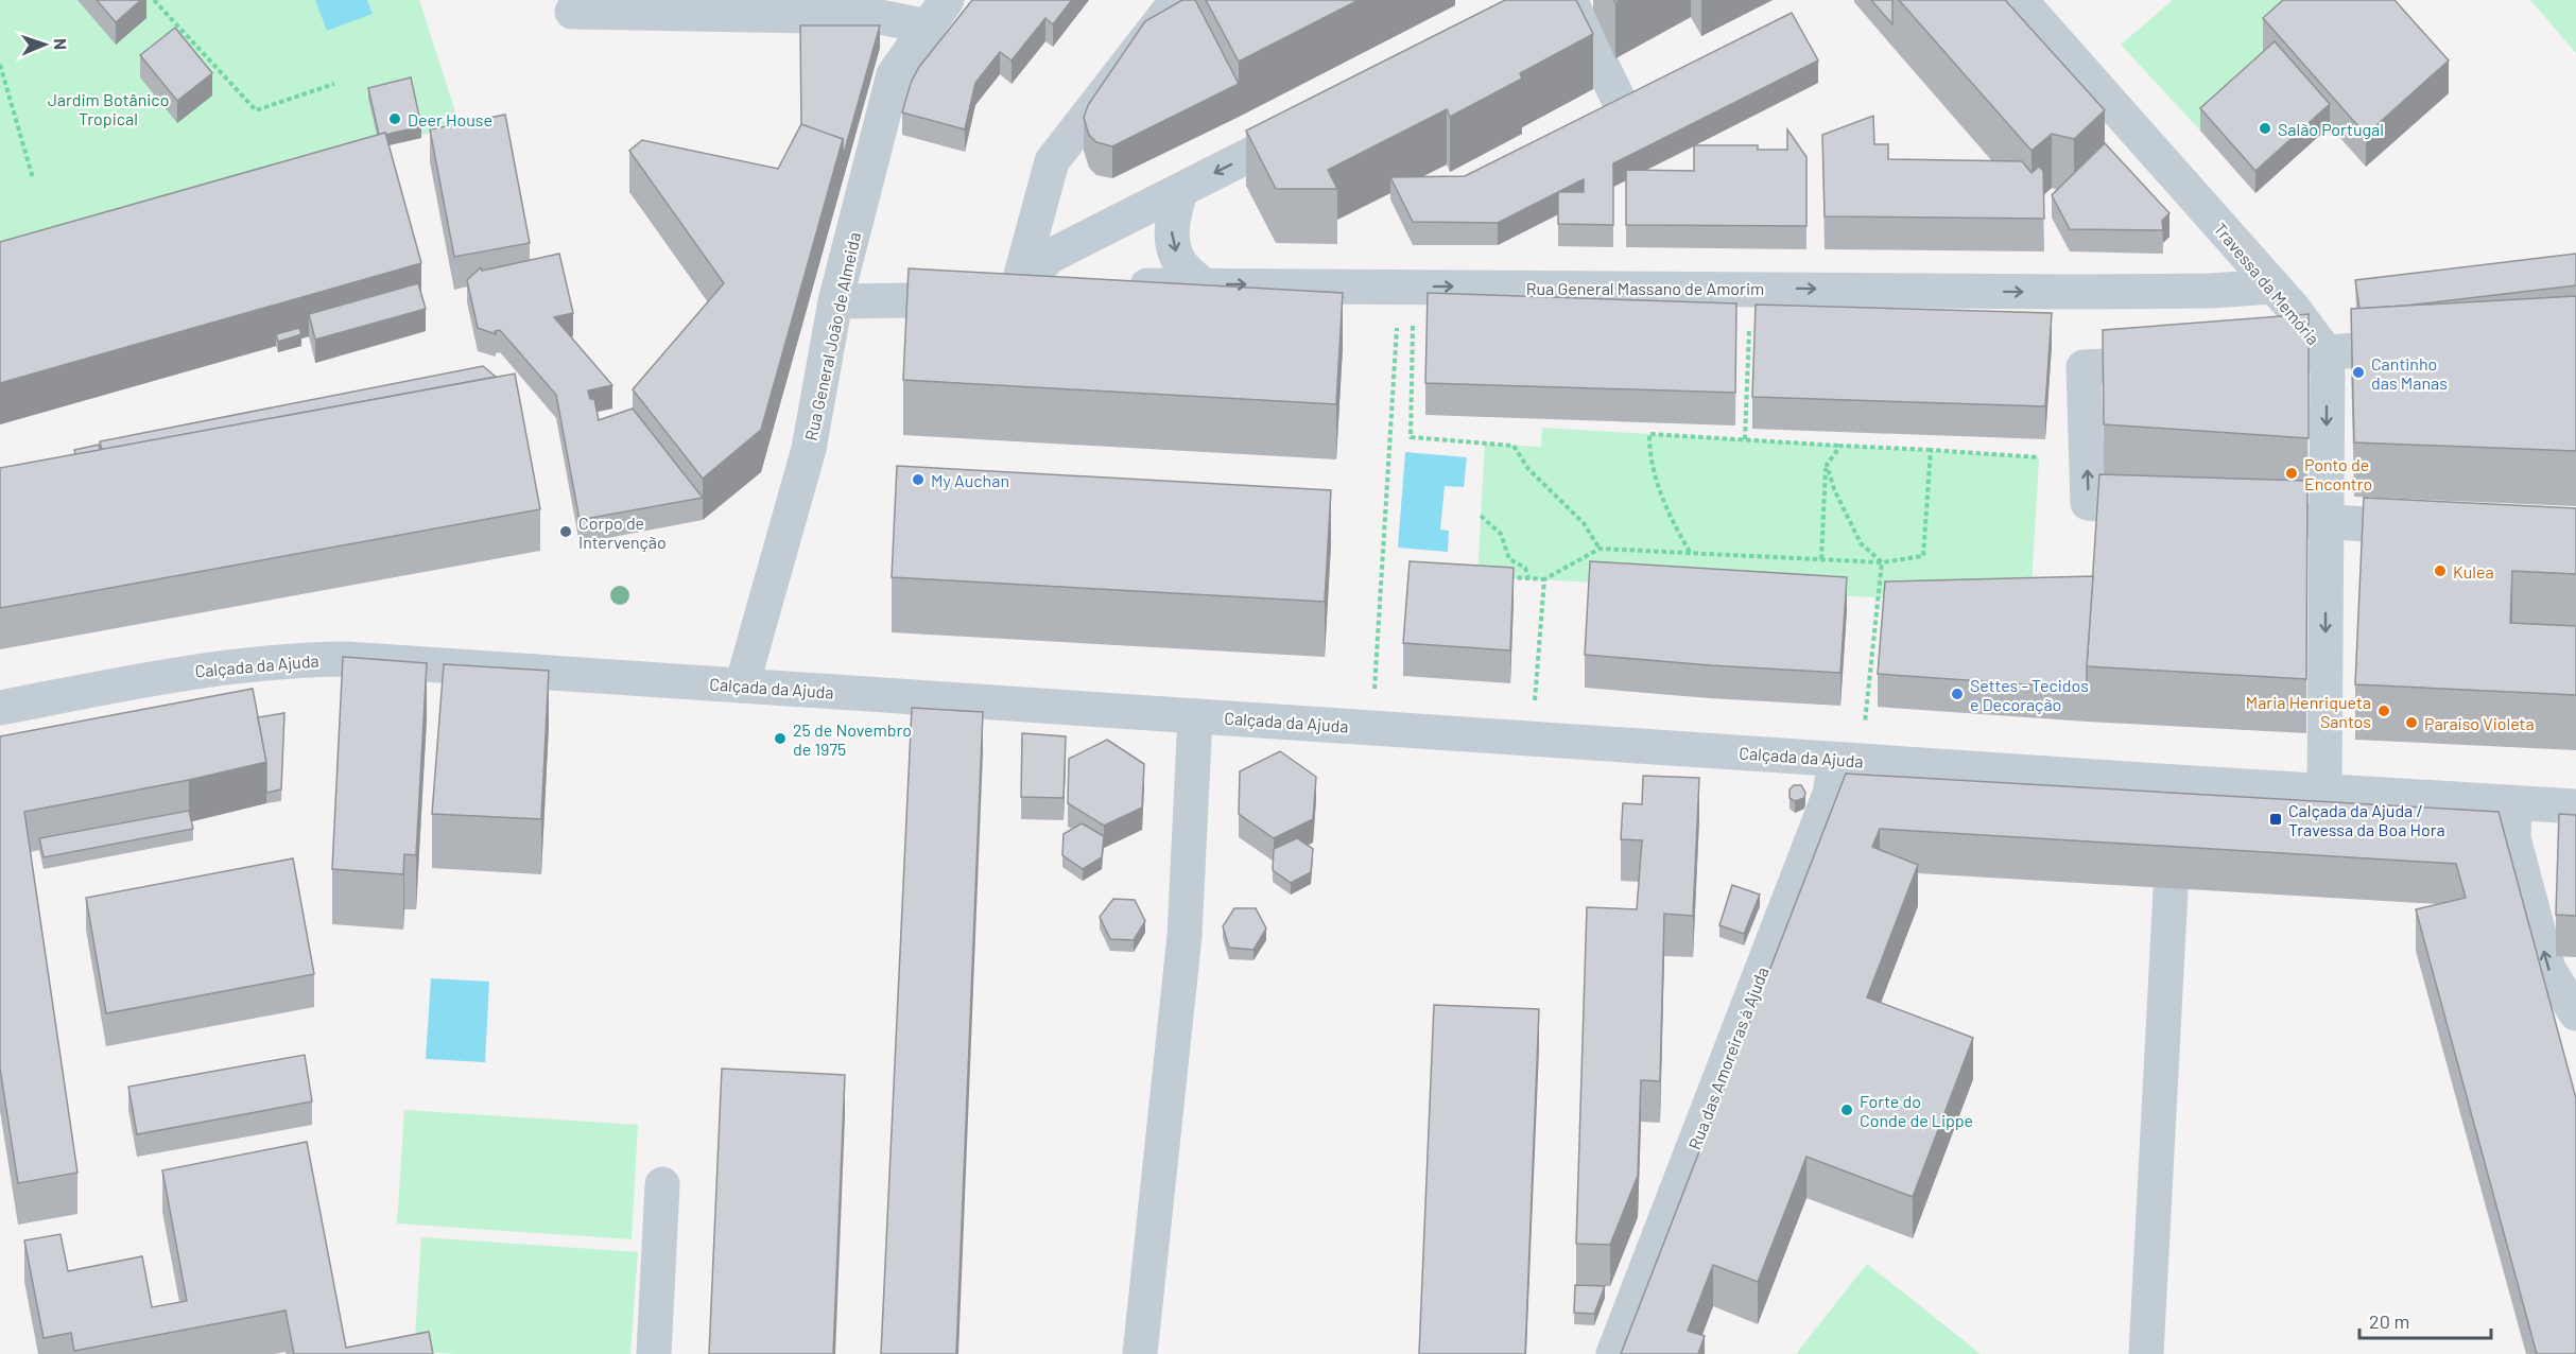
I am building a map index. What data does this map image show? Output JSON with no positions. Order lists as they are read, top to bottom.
{
  "streets": {
    "street": [
      "Travessa da Memória",
      "Rua General Massano de Amorim",
      "Rua General João de Almeida",
      "Calçada da Ajuda",
      "Rua das Amoreiras à Ajuda"
    ]
  },
  "crossings": [
    ["Travessa da Memória", "Rua General Massano de Amorim"],
    ["Travessa da Memória", "Calçada da Ajuda"],
    ["Rua General João de Almeida", "Calçada da Ajuda"],
    ["Calçada da Ajuda", "Rua das Amoreiras à Ajuda"]
  ],
  "one_way": ["Travessa da Memória", "Rua General Massano de Amorim"],
  "parks": ["Jardim Botânico Tropical"],
  "places": {
    "other": [
      "Deer House",
      "Salão Portugal",
      "Cantinho das Manas",
      "Ponto de Encontro",
      "My Auchan",
      "Corpo de Intervenção",
      "Kulea",
      "Settes - Tecidos e Decoração",
      "Maria Henriqueta Santos",
      "Paraiso Violeta",
      "25 de Novembro de 1975",
      "Forte do Conde de Lippe"
    ],
    "transit": ["Calçada da Ajuda / Travessa da Boa Hora"]
  },
  "scale_bar": "20 m",
  "north": "right"
}
